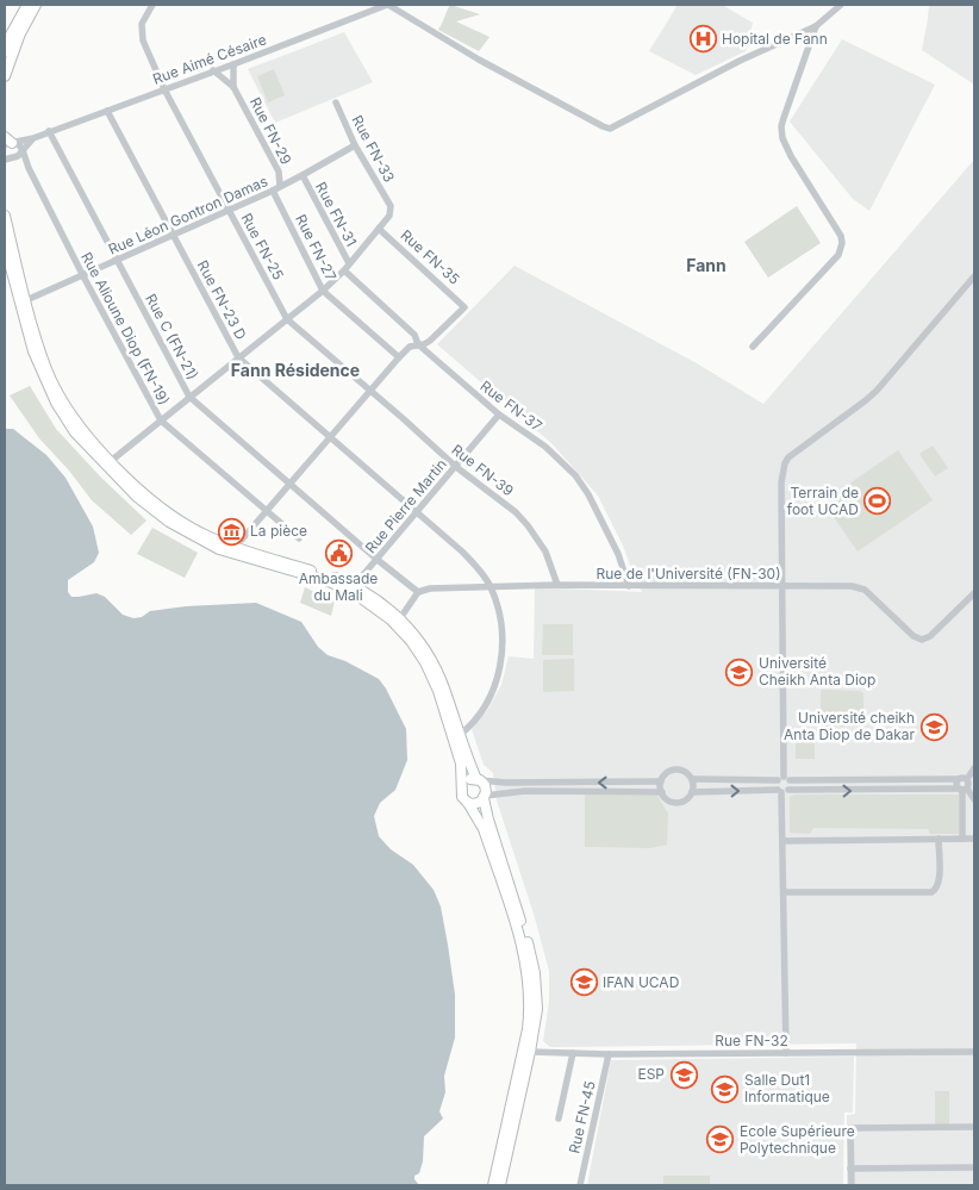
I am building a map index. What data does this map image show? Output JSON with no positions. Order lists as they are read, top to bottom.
{
  "streets": {
    "street": [
      "Rue Aimé Césaire",
      "Rue FN-29",
      "Rue FN-33",
      "Rue FN-31",
      "Rue Léon Gontron Damas",
      "Rue FN-25",
      "Rue FN-27",
      "Rue FN-35",
      "Rue FN-23 D",
      "Rue Alioune Diop (FN-19)",
      "Rue C (FN-21)",
      "Rue FN-37",
      "Rue FN-39",
      "Rue Pierre Martin",
      "Rue de l'Université (FN-30)",
      "Rue FN-32",
      "Rue FN-45"
    ]
  },
  "crossings": [
    ["Rue Aimé Césaire", "Rue FN-25"],
    ["Rue Aimé Césaire", "Rue FN-23 D"],
    ["Rue Aimé Césaire", "Rue C (FN-21)"],
    ["Rue FN-29", "Rue Léon Gontron Damas"],
    ["Rue FN-33", "Rue Léon Gontron Damas"],
    ["Rue FN-33", "Rue FN-35"],
    ["Rue FN-31", "Rue Léon Gontron Damas"],
    ["Rue FN-31", "Rue FN-37"],
    ["Rue Léon Gontron Damas", "Rue FN-25"],
    ["Rue Léon Gontron Damas", "Rue FN-27"],
    ["Rue Léon Gontron Damas", "Rue FN-23 D"],
    ["Rue Léon Gontron Damas", "Rue Alioune Diop (FN-19)"],
    ["Rue Léon Gontron Damas", "Rue C (FN-21)"],
    ["Rue FN-25", "Rue FN-39"],
    ["Rue FN-35", "Rue FN-37"],
    ["Rue FN-23 D", "Rue Pierre Martin"],
    ["Rue FN-23 D", "Rue de l'Université (FN-30)"],
    ["Rue C (FN-21)", "Rue Pierre Martin"],
    ["Rue FN-37", "Rue Pierre Martin"],
    ["Rue FN-37", "Rue de l'Université (FN-30)"],
    ["Rue FN-39", "Rue Pierre Martin"],
    ["Rue FN-39", "Rue de l'Université (FN-30)"],
    ["Rue FN-32", "Rue FN-45"]
  ],
  "districts": ["Fann", "Fann Résidence"],
  "places": {
    "hospital": ["Hopital de Fann"],
    "sports": ["Terrain de foot UCAD"],
    "museum": ["La pièce"],
    "public building": ["Ambassade du Mali"],
    "school or university": [
      "Université Cheikh Anta Diop",
      "Université cheikh Anta Diop de Dakar",
      "IFAN UCAD",
      "ESP",
      "Salle Dut1 Informatique",
      "Ecole Supérieure Polytechnique"
    ]
  }
}
